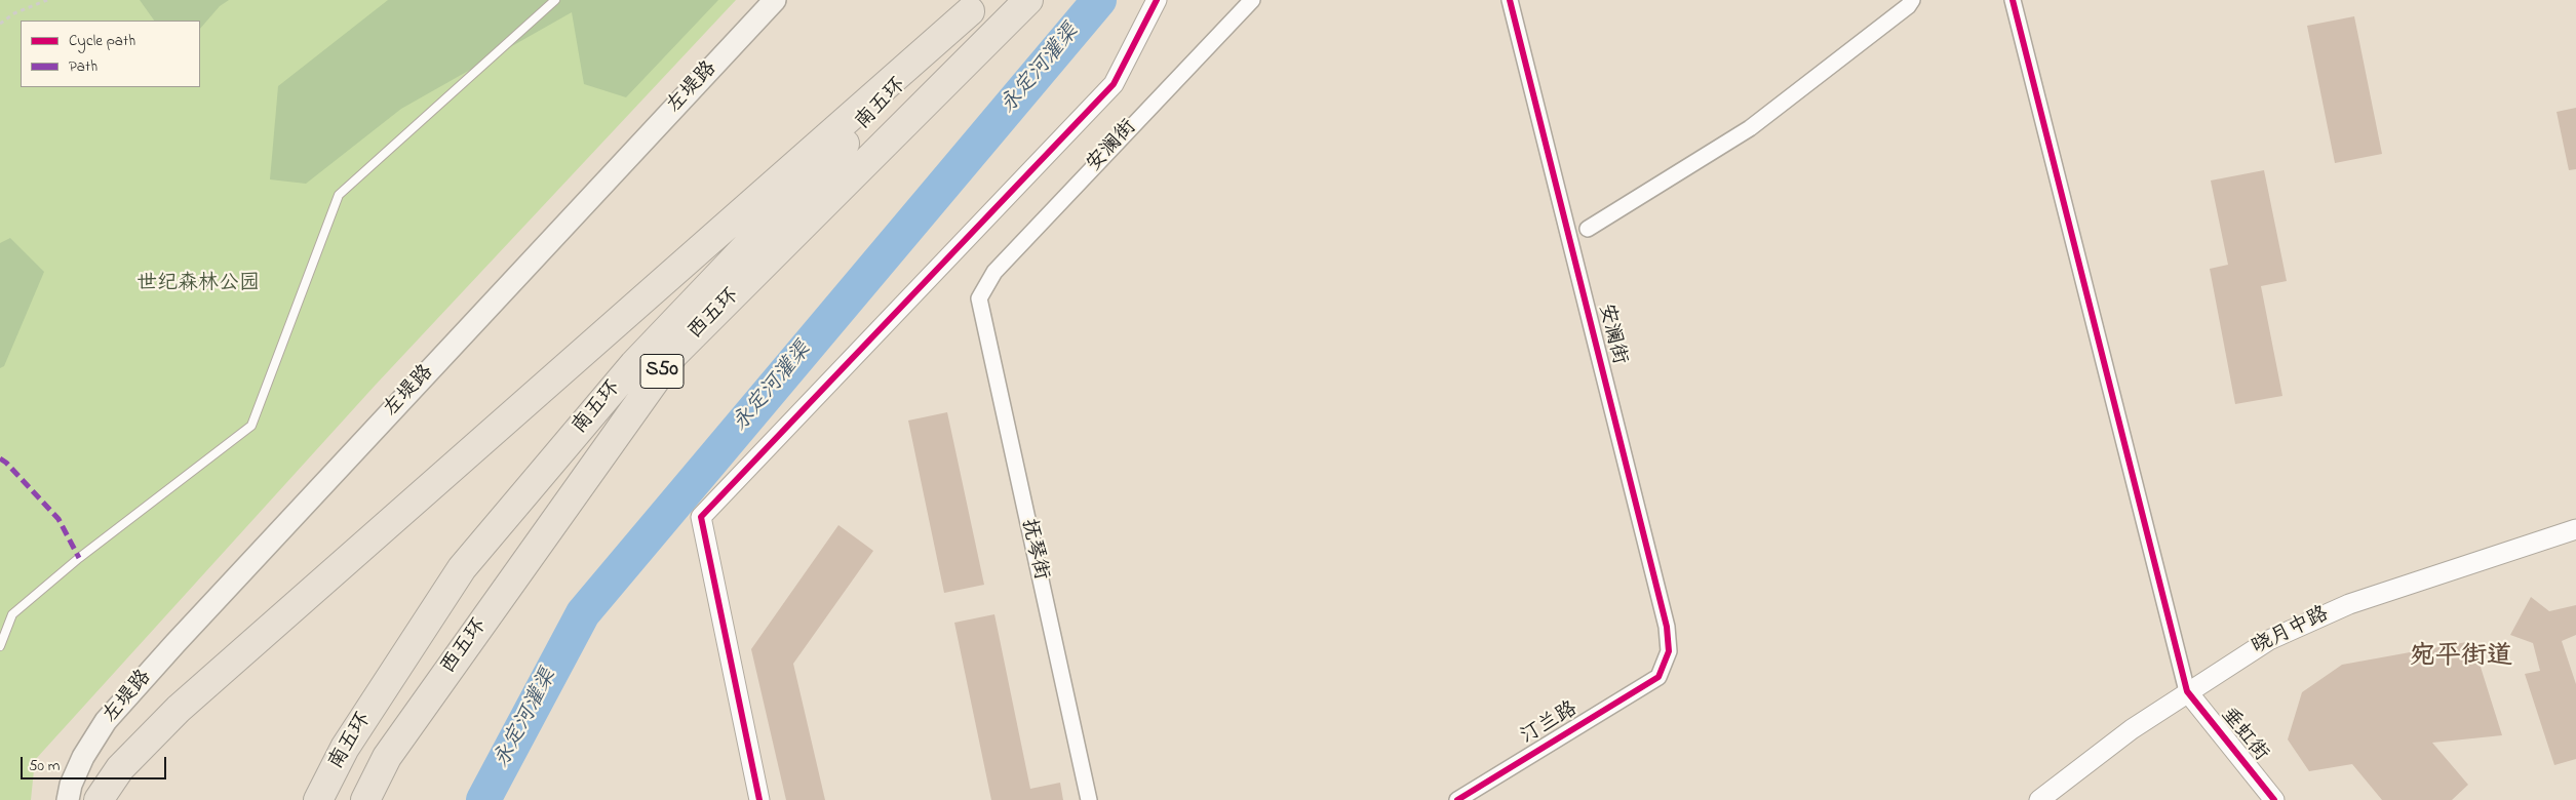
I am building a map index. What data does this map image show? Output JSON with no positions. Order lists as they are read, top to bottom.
{
  "streets": {
    "highway": ["南五环", "西五环", "S50"],
    "main road": ["左堤路"],
    "street": [
      "安澜街",
      "抚琴街",
      "晓月中路",
      "汀兰路",
      "垂虹街"
    ]
  },
  "crossings": [
    ["安澜街", "抚琴街"],
    ["安澜街", "汀兰路"],
    ["晓月中路", "垂虹街"]
  ],
  "districts": ["宛平街道"],
  "water": ["永定河灌渠"],
  "parks": ["世纪森林公园"],
  "legend": ["Cycle path", "Path"],
  "scale_bar": "50 m"
}
